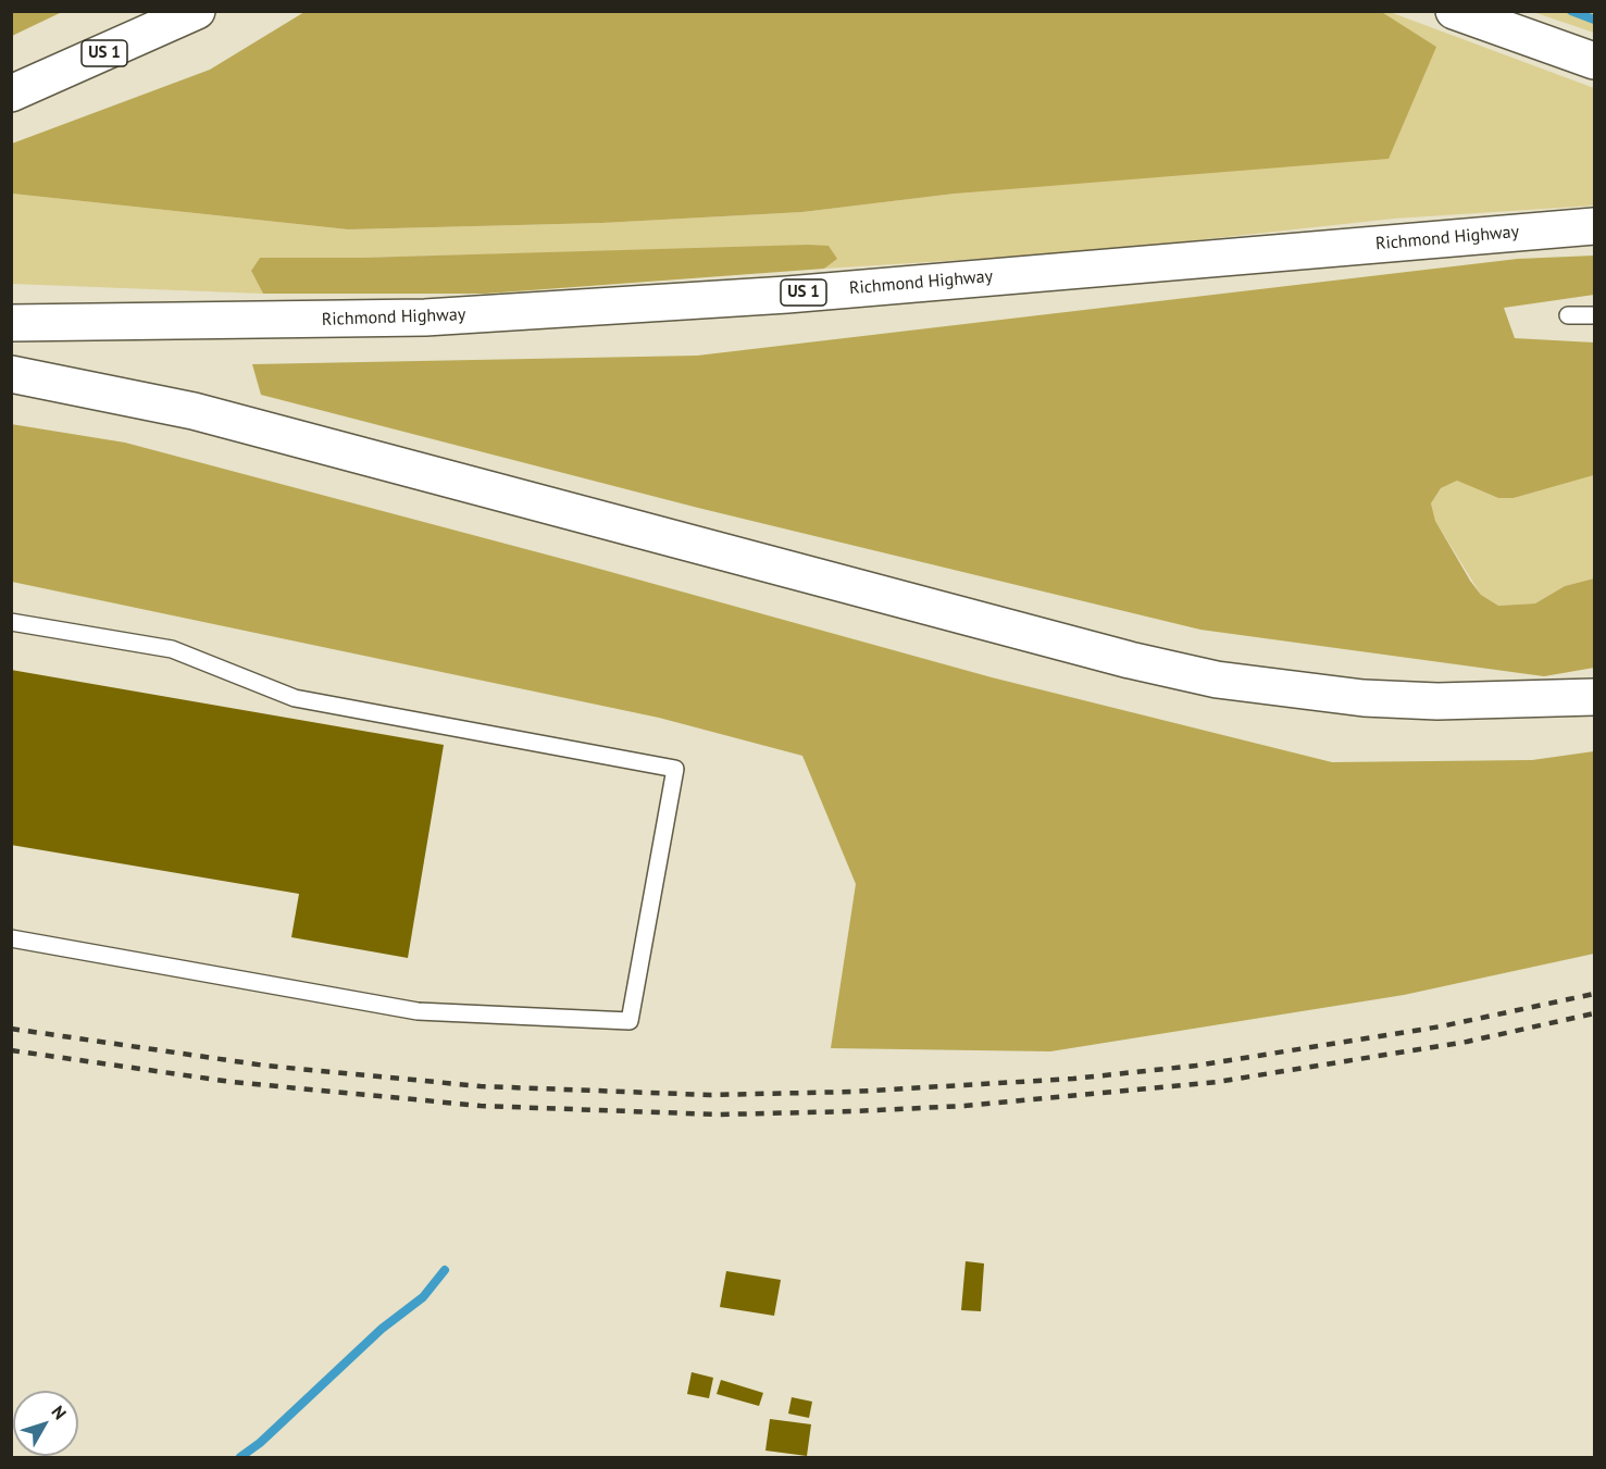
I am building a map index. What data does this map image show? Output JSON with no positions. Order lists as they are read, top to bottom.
{
  "streets": {
    "main road": ["US 1", "Richmond Highway"]
  },
  "north": "top right"
}
